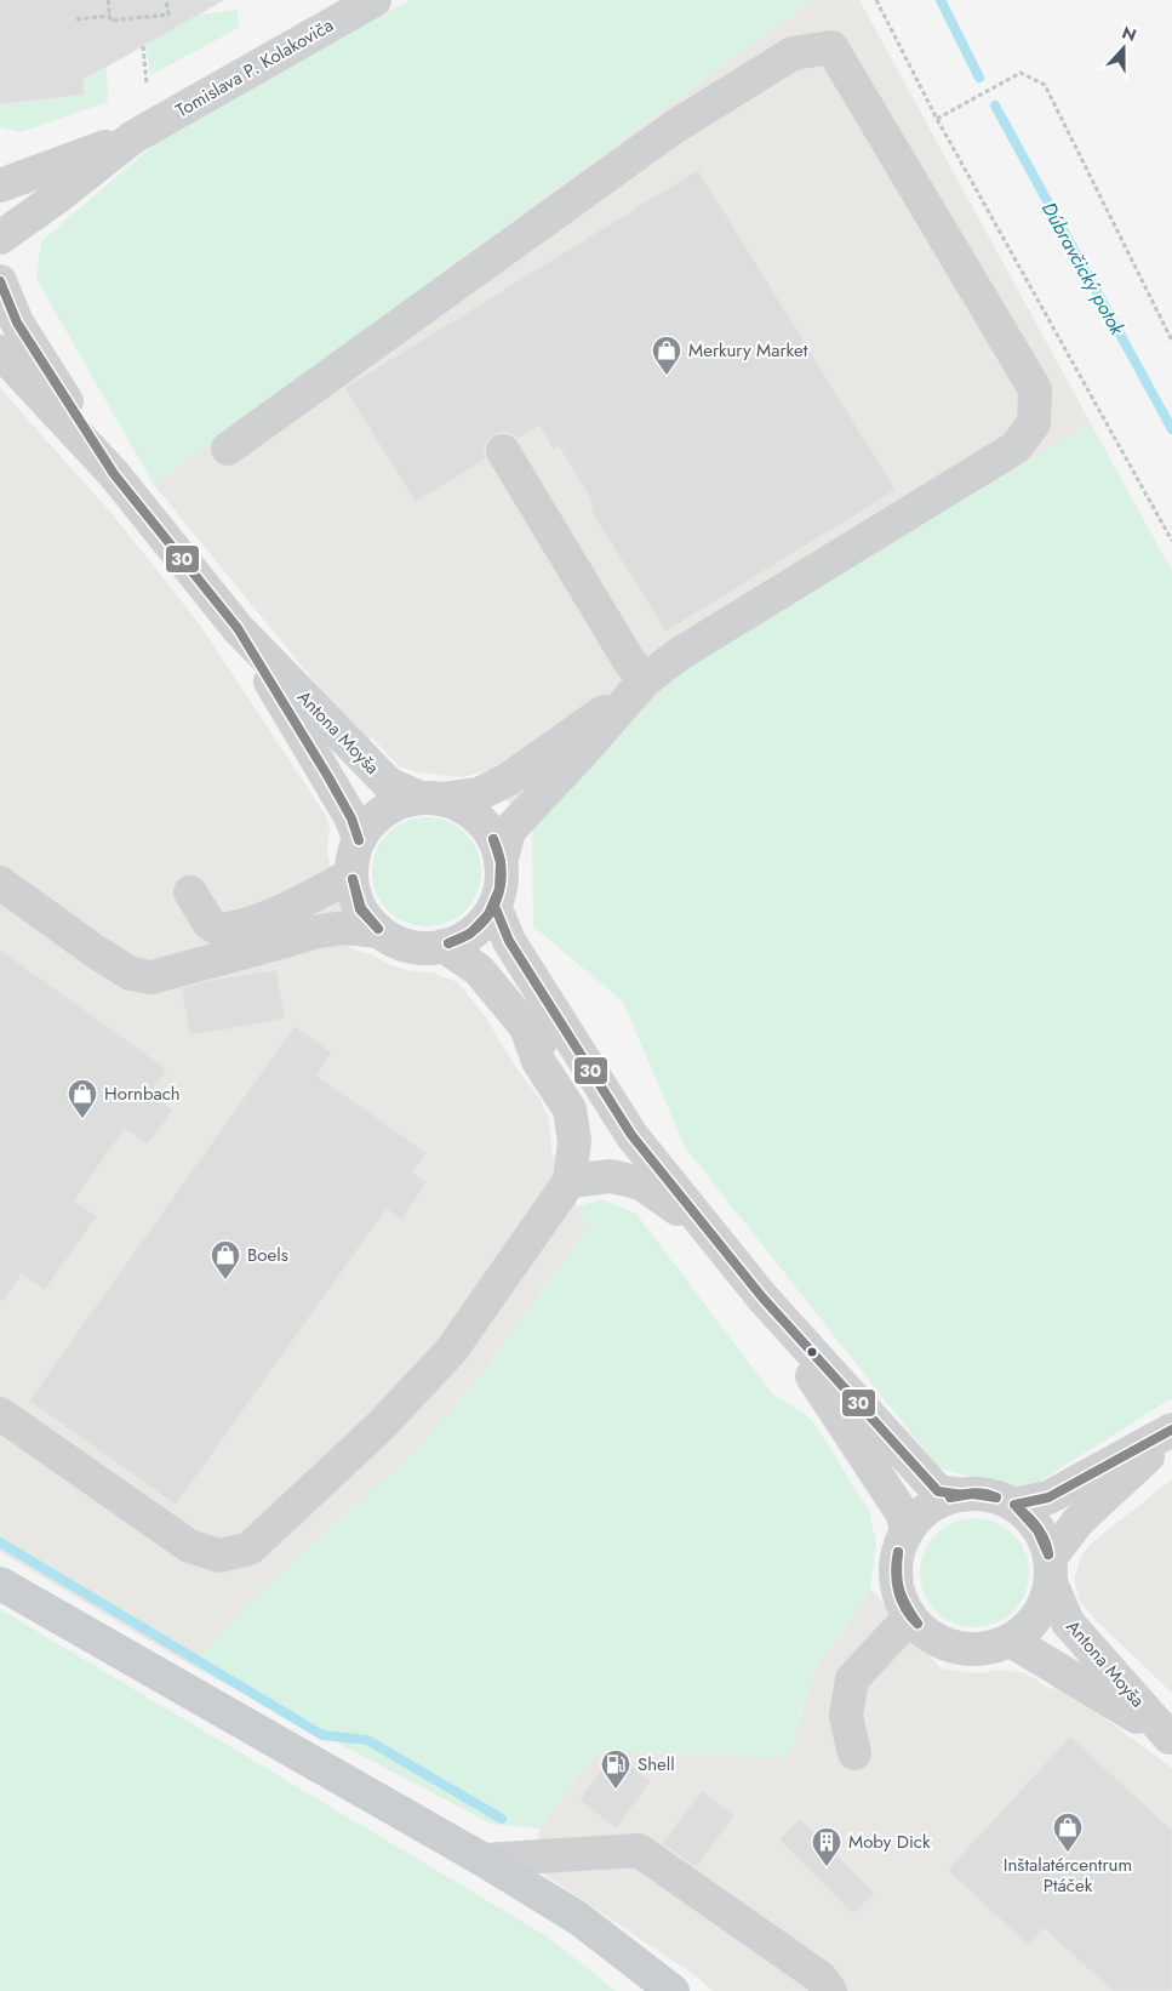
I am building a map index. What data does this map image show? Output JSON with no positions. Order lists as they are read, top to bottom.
{
  "streets": {
    "street": ["Tomislava P. Kolakoviča", "Antona Moyša"]
  },
  "water": ["Dúbravčický potok"],
  "places": {
    "shop": [
      "Merkury Market",
      "Hornbach",
      "Boels",
      "Inštalatércentrum Ptáček"
    ],
    "fuel station": ["Shell"],
    "building": ["Moby Dick"]
  },
  "lines": ["transit line 30"],
  "north": "top"
}
